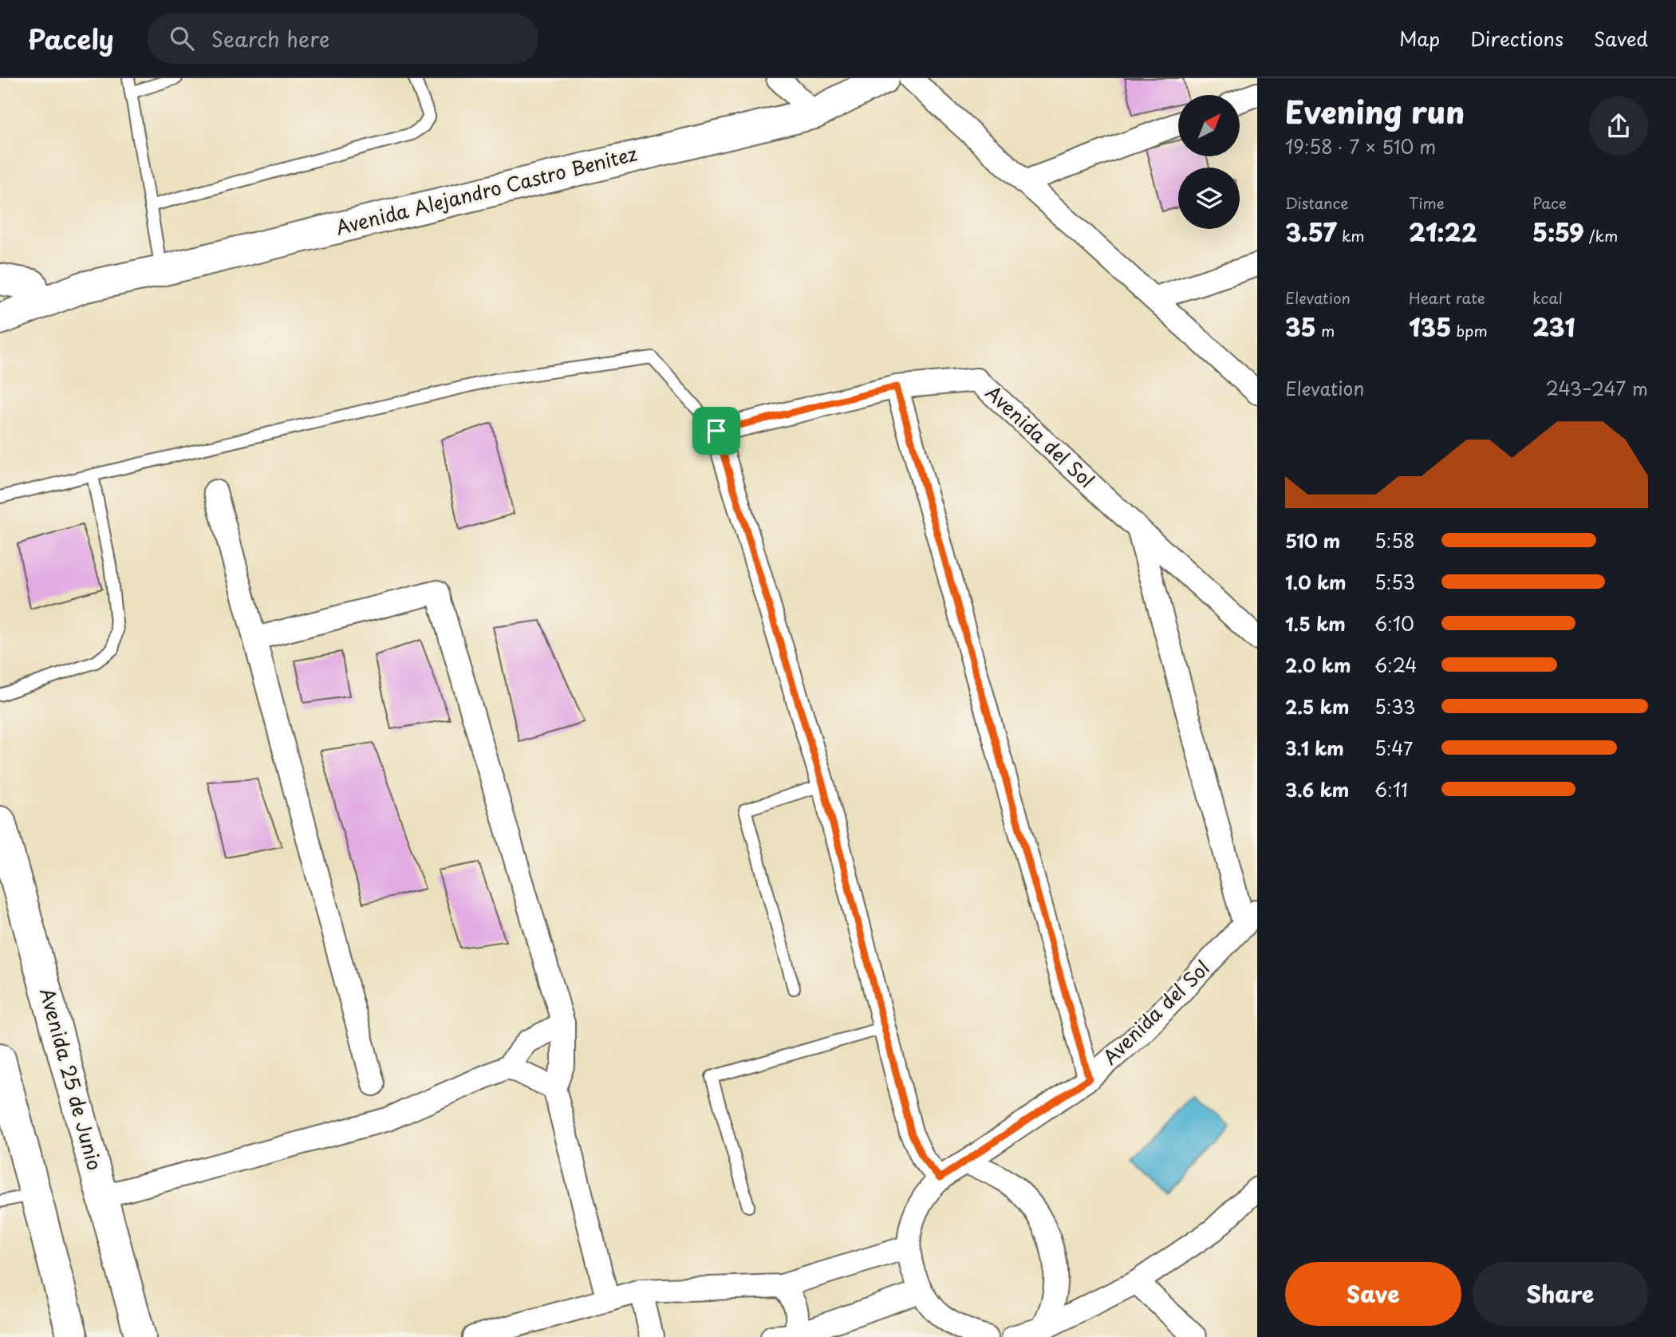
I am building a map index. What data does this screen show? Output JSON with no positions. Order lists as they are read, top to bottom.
{
  "streets": {
    "street": ["Avenida Alejandro Castro Benitez", "Avenida del Sol", "Avenida 25 de Junio"]
  },
  "north": "top right",
  "page": {
    "header": "Pacely",
    "search": "Search here",
    "nav": ["Map", "Directions", "Saved"],
    "heading": ["Evening run", "19:58 · 7 × 510 m"],
    "stats": [
      ["Distance", "3.57 km"],
      ["Time", "21:22"],
      ["Pace", "5:59 /km"],
      ["Elevation", "35 m"],
      ["Heart rate", "135 bpm"],
      ["kcal", "231"]
    ],
    "chart": ["Elevation", "243–247 m"],
    "list": [
      {
        "name": "510 m",
        "note": "5:58"
      },
      {
        "name": "1.0 km",
        "note": "5:53"
      },
      {
        "name": "1.5 km",
        "note": "6:10"
      },
      {
        "name": "2.0 km",
        "note": "6:24"
      },
      {
        "name": "2.5 km",
        "note": "5:33"
      },
      {
        "name": "3.1 km",
        "note": "5:47"
      },
      {
        "name": "3.6 km",
        "note": "6:11"
      }
    ],
    "buttons": ["Save", "Share"]
  }
}
